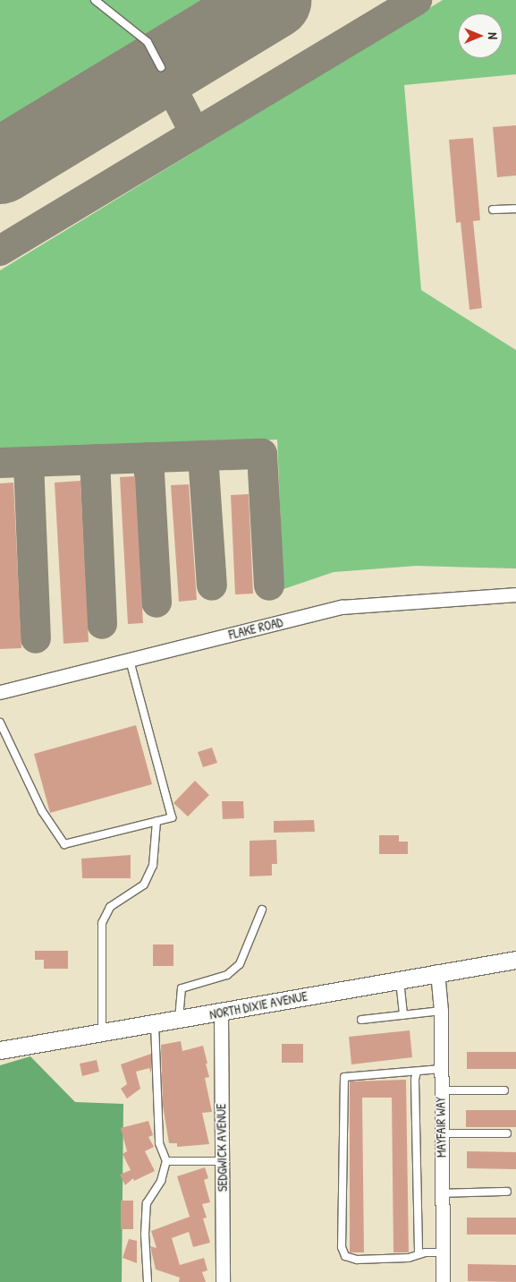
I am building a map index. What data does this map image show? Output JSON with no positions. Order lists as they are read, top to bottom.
{
  "streets": {
    "street": [
      "FLAKE ROAD",
      "NORTH DIXIE AVENUE",
      "MAYFAIR WAY",
      "SEDGWICK AVENUE"
    ]
  },
  "crossings": [
    ["NORTH DIXIE AVENUE", "MAYFAIR WAY"],
    ["NORTH DIXIE AVENUE", "SEDGWICK AVENUE"]
  ],
  "north": "right"
}
